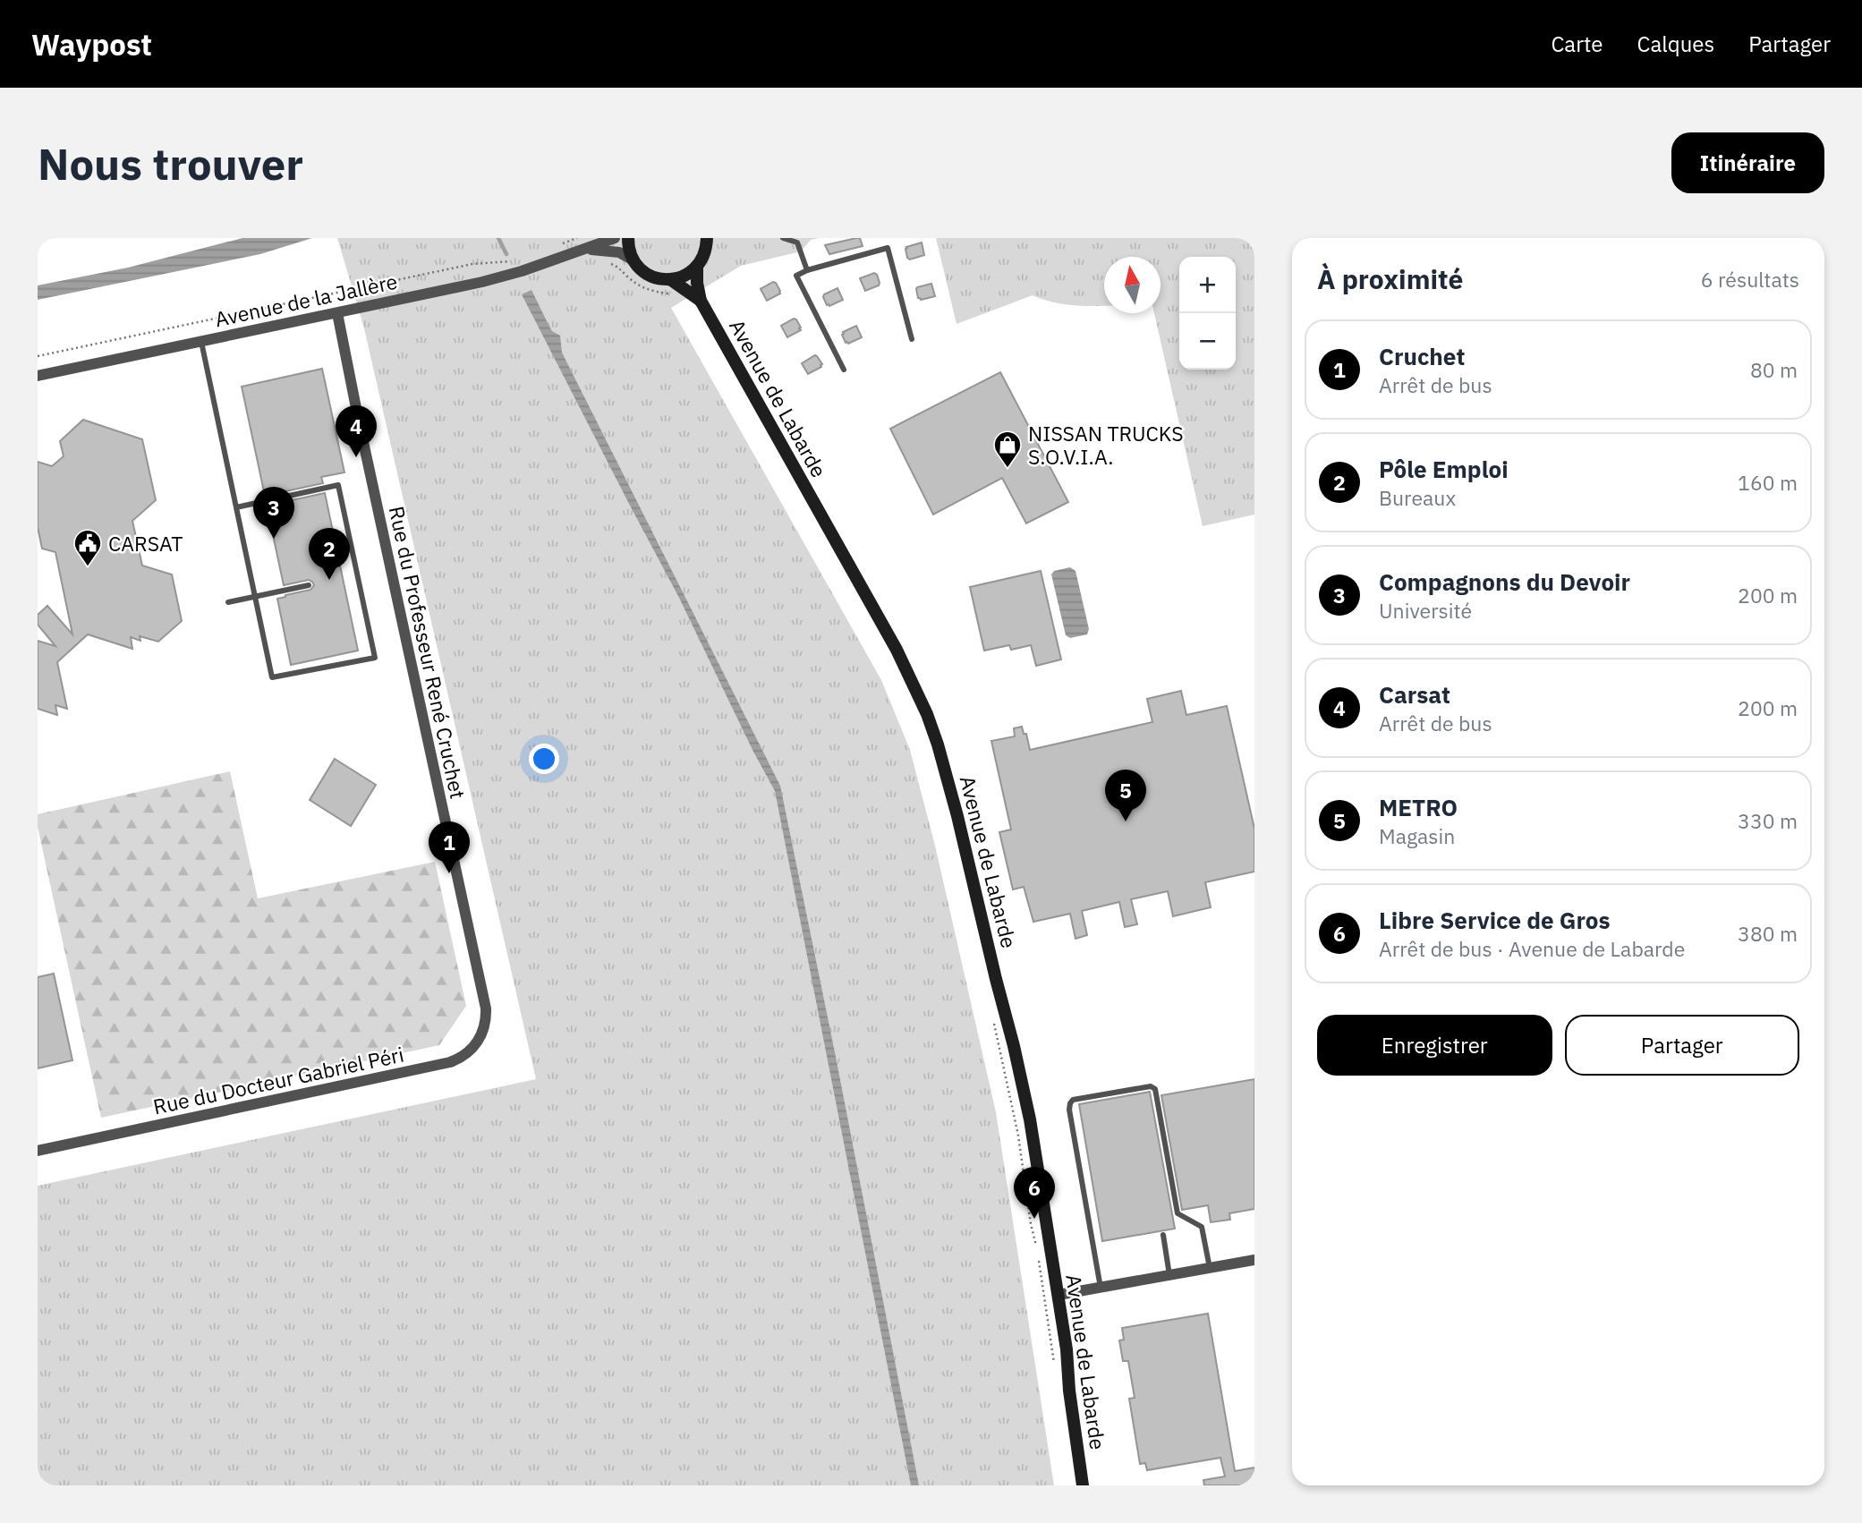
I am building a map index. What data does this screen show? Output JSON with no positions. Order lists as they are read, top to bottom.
{
  "streets": {
    "main road": ["Avenue de Labarde"],
    "street": ["Avenue de la Jallère", "Rue du Professeur René Cruchet", "Rue du Docteur Gabriel Péri"]
  },
  "crossings": [
    ["Avenue de la Jallère", "Avenue de Labarde"],
    ["Avenue de la Jallère", "Rue du Professeur René Cruchet"],
    ["Rue du Professeur René Cruchet", "Rue du Docteur Gabriel Péri"]
  ],
  "places": {
    "shop": ["NISSAN TRUCKS S.O.V.I.A."],
    "public building": ["CARSAT"]
  },
  "north": "top",
  "page": {
    "header": "Waypost",
    "nav": ["Carte", "Calques", "Partager"],
    "buttons": [
      "Itinéraire",
      ["Enregistrer", "Partager"]
    ],
    "title": "Nous trouver",
    "heading": ["À proximité", "6 résultats"],
    "map_buttons": ["+", "−"],
    "list": [
      {
        "mark": "1",
        "name": "Cruchet",
        "note": "Arrêt de bus",
        "value": "80 m"
      },
      {
        "mark": "2",
        "name": "Pôle Emploi",
        "note": "Bureaux",
        "value": "160 m"
      },
      {
        "mark": "3",
        "name": "Compagnons du Devoir",
        "note": "Université",
        "value": "200 m"
      },
      {
        "mark": "4",
        "name": "Carsat",
        "note": "Arrêt de bus",
        "value": "200 m"
      },
      {
        "mark": "5",
        "name": "METRO",
        "note": "Magasin",
        "value": "330 m"
      },
      {
        "mark": "6",
        "name": "Libre Service de Gros",
        "note": "Arrêt de bus · Avenue de Labarde",
        "value": "380 m"
      }
    ],
    "pins": [
      "4",
      "3",
      "2",
      "5",
      "1",
      "6"
    ]
  }
}
